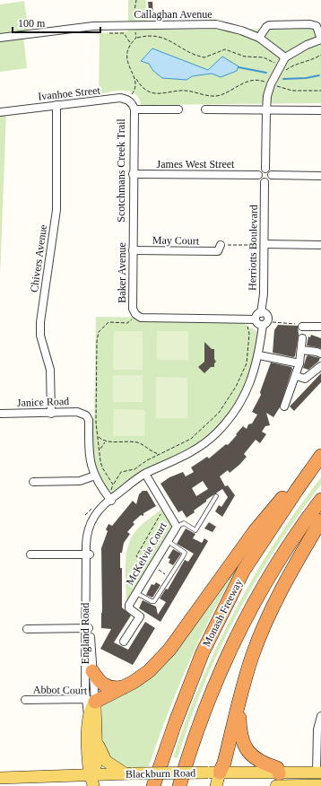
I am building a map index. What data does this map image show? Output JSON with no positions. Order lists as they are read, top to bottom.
{
  "streets": {
    "highway": ["Monash Freeway"],
    "main road": ["England Road", "Blackburn Road"],
    "street": [
      "Callaghan Avenue",
      "Ivanhoe Street",
      "James West Street",
      "May Court",
      "Herriotts Boulevard",
      "Chivers Avenue",
      "Baker Avenue",
      "Janice Road",
      "McKelvie Court",
      "Abbot Court"
    ]
  },
  "crossings": [
    ["Ivanhoe Street", "Chivers Avenue"],
    ["James West Street", "Herriotts Boulevard"],
    ["James West Street", "Baker Avenue"],
    ["May Court", "Baker Avenue"],
    ["Herriotts Boulevard", "Baker Avenue"],
    ["Chivers Avenue", "Janice Road"],
    ["England Road", "Abbot Court"],
    ["England Road", "Blackburn Road"]
  ],
  "scale_bar": "100 m"
}
